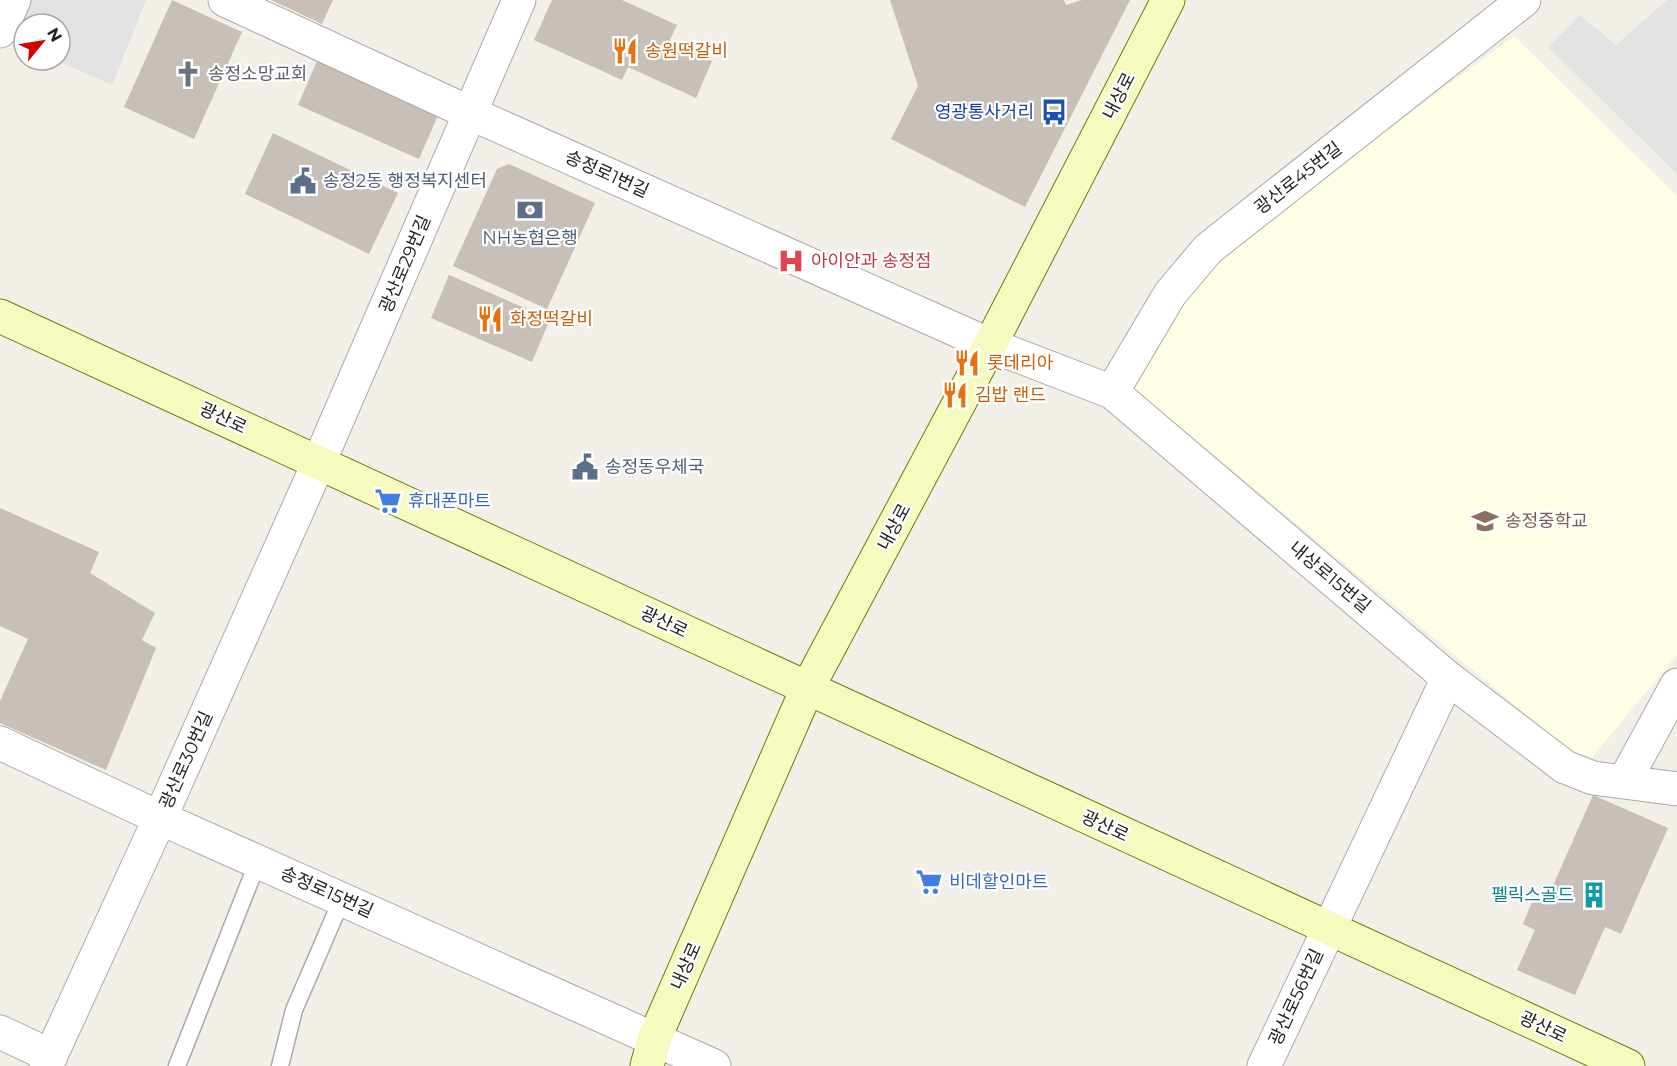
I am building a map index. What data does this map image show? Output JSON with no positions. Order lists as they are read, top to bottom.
{
  "streets": {
    "main road": ["내상로", "광산로"],
    "street": [
      "송정로1번길",
      "광산로45번길",
      "광산로29번길",
      "내상로15번길",
      "광산로30번길",
      "송정로15번길",
      "광산로56번길"
    ]
  },
  "crossings": [
    ["내상로", "송정로1번길"],
    ["내상로", "광산로"],
    ["내상로", "내상로15번길"],
    ["내상로", "송정로15번길"],
    ["송정로1번길", "광산로29번길"],
    ["송정로1번길", "내상로15번길"],
    ["광산로45번길", "내상로15번길"],
    ["광산로29번길", "광산로"],
    ["광산로29번길", "광산로30번길"],
    ["광산로", "광산로30번길"],
    ["광산로", "광산로56번길"],
    ["광산로30번길", "송정로15번길"]
  ],
  "places": {
    "restaurant": [
      "송원떡갈비",
      "화정떡갈비",
      "롯데리아",
      "김밥 랜드"
    ],
    "church": ["송정소망교회"],
    "bus stop": ["영광통사거리"],
    "public building": ["송정2동 행정복지센터", "송정동우체국"],
    "bank": ["NH농협은행"],
    "hospital": ["아이안과 송정점"],
    "supermarket": ["휴대폰마트", "비데할인마트"],
    "school or university": ["송정중학교"],
    "building": ["펠릭스골드"]
  },
  "north": "top right"
}
